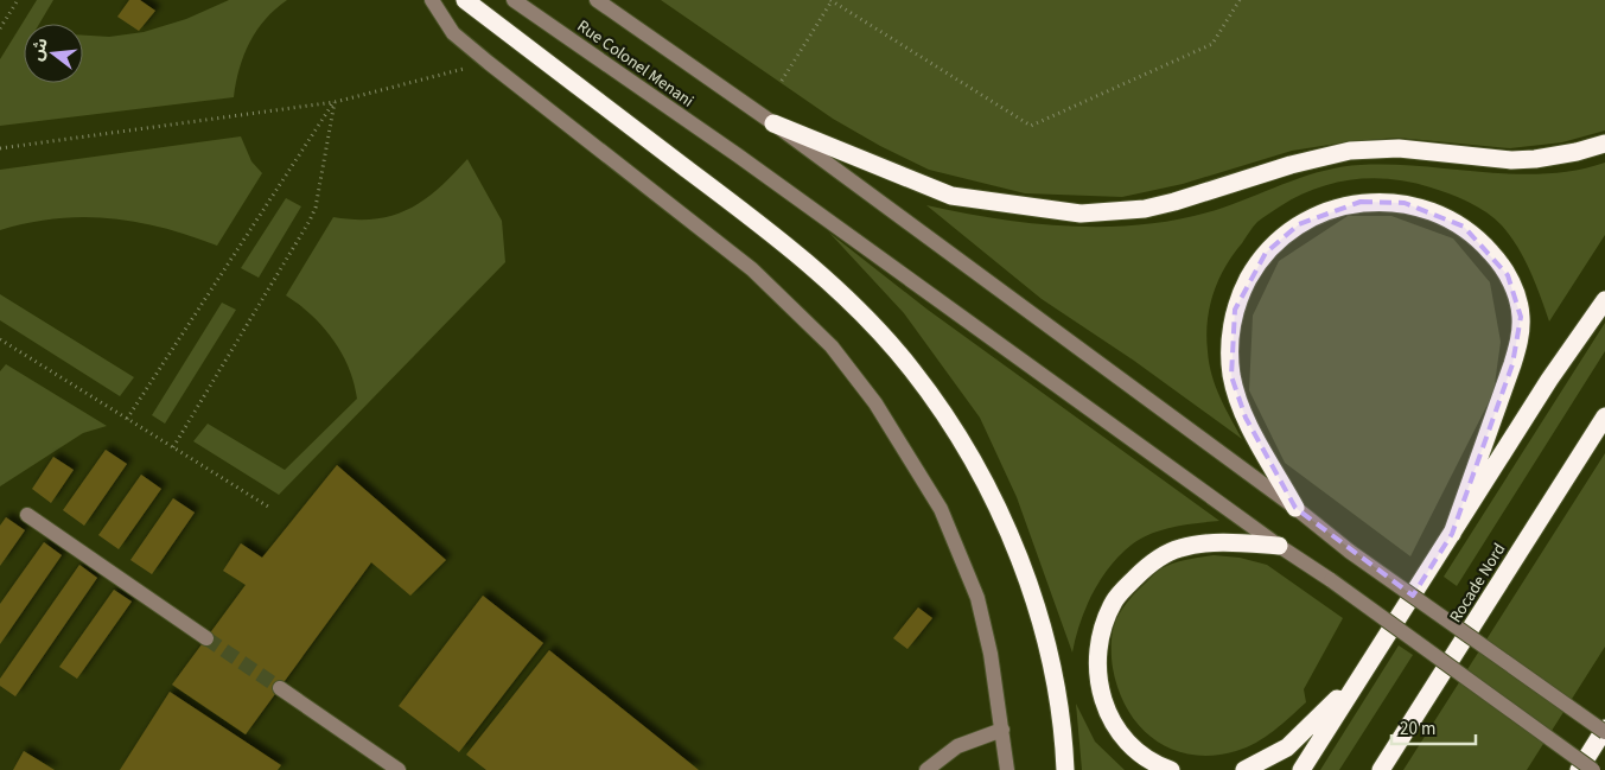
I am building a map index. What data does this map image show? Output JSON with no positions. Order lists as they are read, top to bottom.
{
  "streets": {
    "highway": ["Rocade Nord"],
    "street": ["Rue Colonel Menani"]
  },
  "scale_bar": "20 m",
  "north": "left"
}
